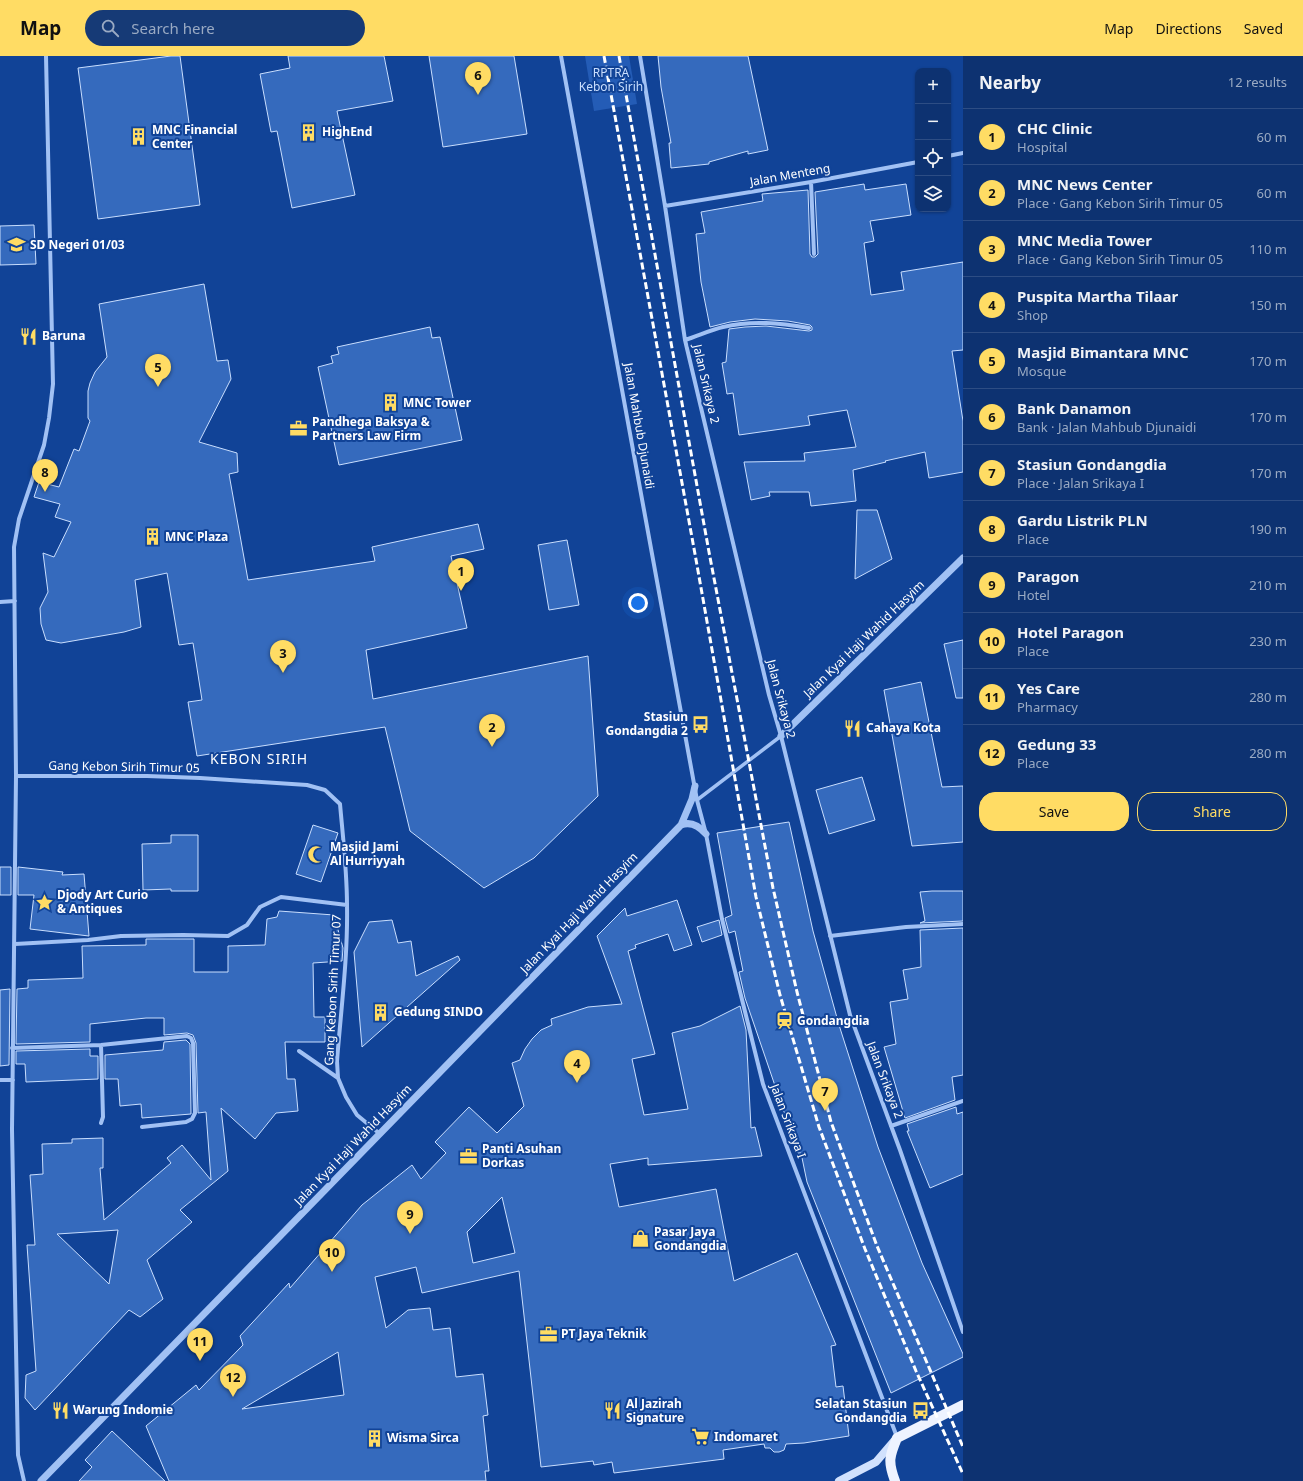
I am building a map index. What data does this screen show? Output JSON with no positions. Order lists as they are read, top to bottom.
{
  "streets": {
    "street": [
      "Jalan Menteng",
      "Jalan Srikaya 2",
      "Jalan Mahbub Djunaidi",
      "Jalan Kyai Haji Wahid Hasyim",
      "Gang Kebon Sirih Timur 05",
      "Gang Kebon Sirih Timur 07",
      "Jalan Srikaya I"
    ]
  },
  "crossings": [
    ["Jalan Menteng", "Jalan Srikaya 2"],
    ["Jalan Srikaya 2", "Jalan Kyai Haji Wahid Hasyim"],
    ["Jalan Mahbub Djunaidi", "Jalan Kyai Haji Wahid Hasyim"],
    ["Jalan Mahbub Djunaidi", "Jalan Srikaya I"],
    ["Jalan Kyai Haji Wahid Hasyim", "Gang Kebon Sirih Timur 07"],
    ["Gang Kebon Sirih Timur 05", "Gang Kebon Sirih Timur 07"]
  ],
  "districts": ["KEBON SIRIH"],
  "parks": ["RPTRA Kebon Sirih"],
  "places": {
    "building": [
      "HighEnd",
      "MNC Financial Center",
      "MNC Tower",
      "MNC Plaza",
      "Gedung SINDO",
      "Wisma Sirca"
    ],
    "school or university": ["SD Negeri 01/03"],
    "restaurant": [
      "Baruna",
      "Cahaya Kota",
      "Warung Indomie",
      "Al Jazirah Signature"
    ],
    "office": ["Pandhega Baksya & Partners Law Firm", "Panti Asuhan Dorkas", "PT Jaya Teknik"],
    "bus stop": ["Stasiun Gondangdia 2", "Selatan Stasiun Gondangdia"],
    "mosque": ["Masjid Jami Al Hurriyyah"],
    "place": ["Djody Art Curio & Antiques"],
    "station": ["Gondangdia"],
    "shop": ["Pasar Jaya Gondangdia"],
    "supermarket": ["Indomaret"]
  },
  "page": {
    "header": "Map",
    "search": "Search here",
    "nav": ["Map", "Directions", "Saved"],
    "heading": ["Nearby", "12 results"],
    "pins": [
      "6",
      "5",
      "8",
      "1",
      "3",
      "2",
      "4",
      "7",
      "9",
      "10",
      "11",
      "12"
    ],
    "map_buttons": ["+", "−"],
    "list": [
      {
        "mark": "1",
        "name": "CHC Clinic",
        "note": "Hospital",
        "value": "60 m"
      },
      {
        "mark": "2",
        "name": "MNC News Center",
        "note": "Place · Gang Kebon Sirih Timur 05",
        "value": "60 m"
      },
      {
        "mark": "3",
        "name": "MNC Media Tower",
        "note": "Place · Gang Kebon Sirih Timur 05",
        "value": "110 m"
      },
      {
        "mark": "4",
        "name": "Puspita Martha Tilaar",
        "note": "Shop",
        "value": "150 m"
      },
      {
        "mark": "5",
        "name": "Masjid Bimantara MNC",
        "note": "Mosque",
        "value": "170 m"
      },
      {
        "mark": "6",
        "name": "Bank Danamon",
        "note": "Bank · Jalan Mahbub Djunaidi",
        "value": "170 m"
      },
      {
        "mark": "7",
        "name": "Stasiun Gondangdia",
        "note": "Place · Jalan Srikaya I",
        "value": "170 m"
      },
      {
        "mark": "8",
        "name": "Gardu Listrik PLN",
        "note": "Place",
        "value": "190 m"
      },
      {
        "mark": "9",
        "name": "Paragon",
        "note": "Hotel",
        "value": "210 m"
      },
      {
        "mark": "10",
        "name": "Hotel Paragon",
        "note": "Place",
        "value": "230 m"
      },
      {
        "mark": "11",
        "name": "Yes Care",
        "note": "Pharmacy",
        "value": "280 m"
      },
      {
        "mark": "12",
        "name": "Gedung 33",
        "note": "Place",
        "value": "280 m"
      }
    ],
    "buttons": ["Save", "Share"]
  }
}
